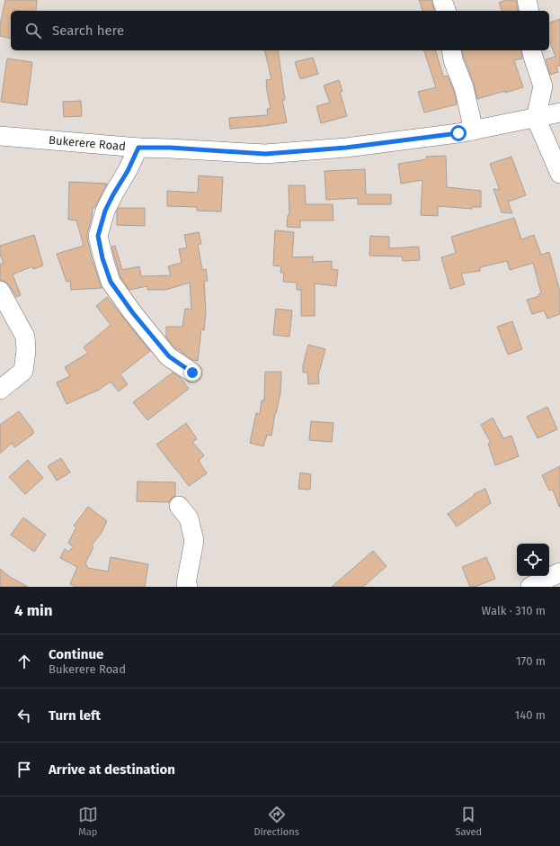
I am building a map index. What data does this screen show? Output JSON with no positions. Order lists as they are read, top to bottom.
{
  "streets": {
    "street": ["Bukerere Road"]
  },
  "page": {
    "search": "Search here",
    "heading": ["4 min", "Walk · 310 m"],
    "list": [
      ["Continue", "Bukerere Road", "170 m"],
      ["Turn left", "140 m"],
      "Arrive at destination"
    ],
    "nav": ["Map", "Directions", "Saved"]
  }
}
